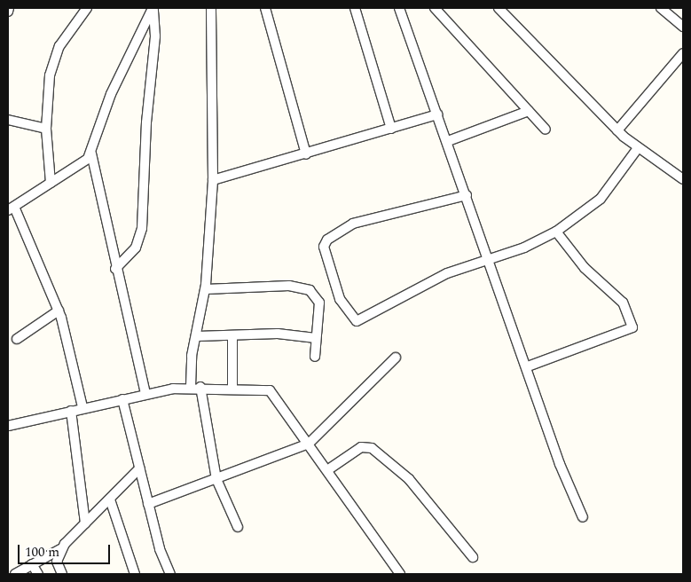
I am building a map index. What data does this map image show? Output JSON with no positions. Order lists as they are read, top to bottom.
{
  "scale_bar": "100 m"
}
